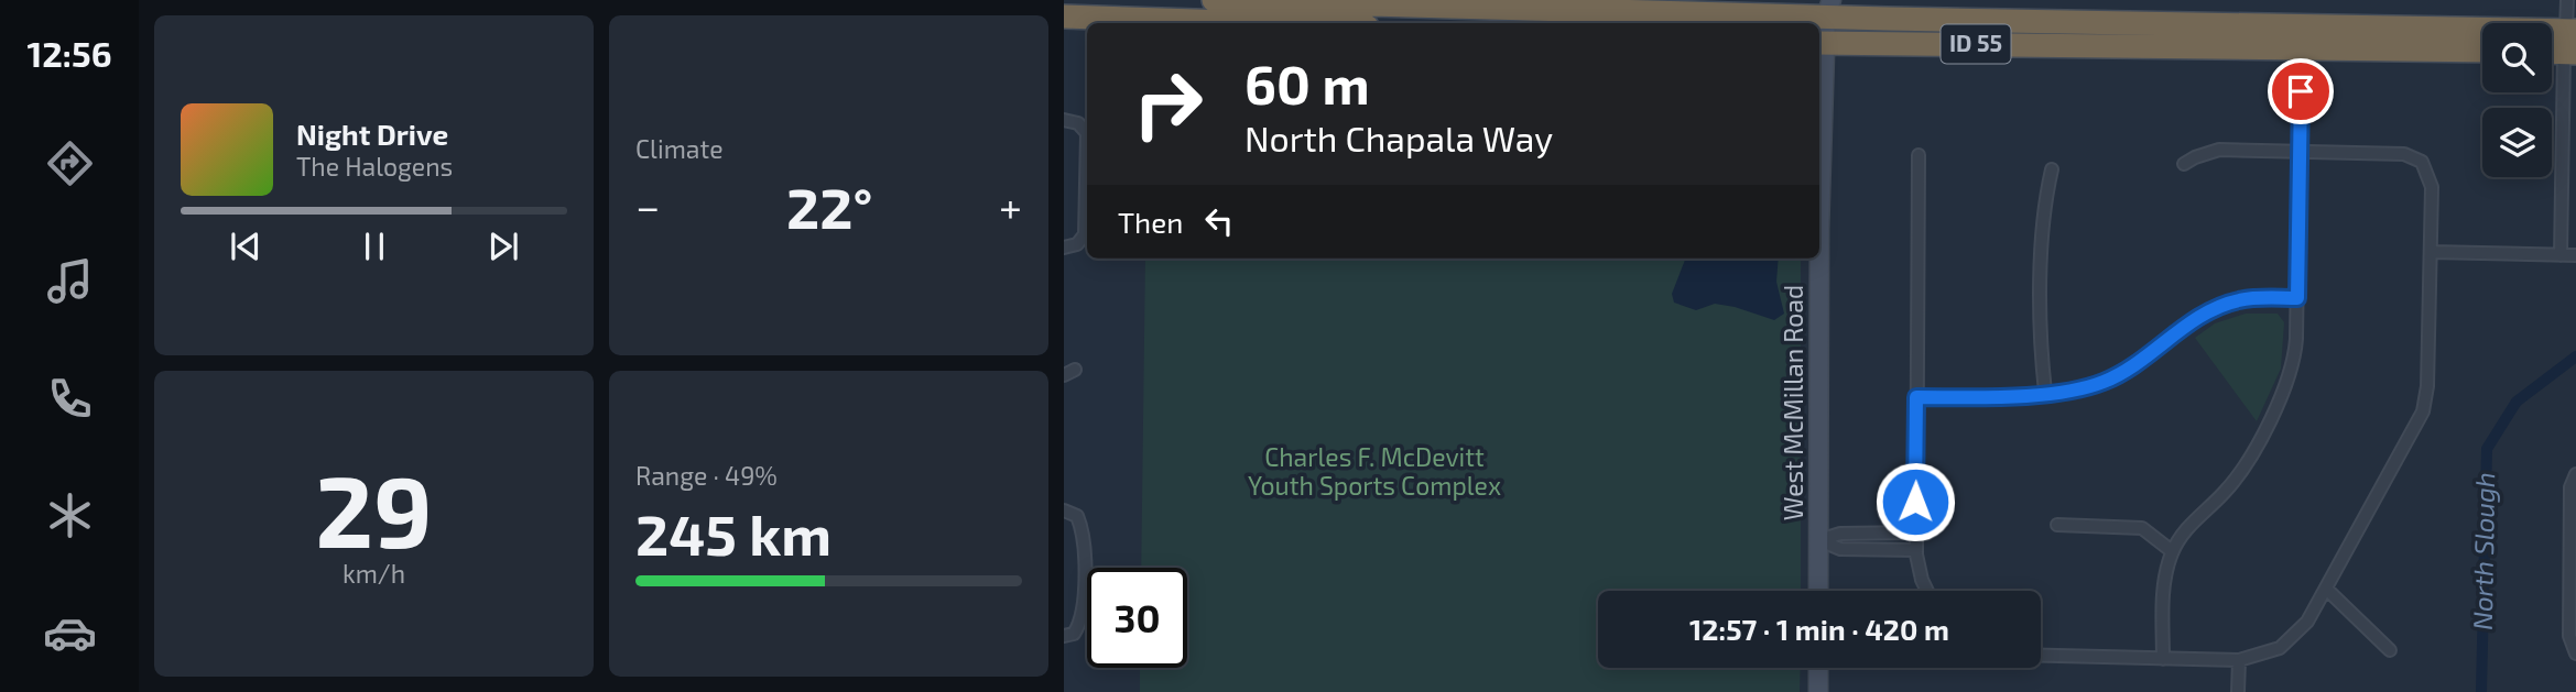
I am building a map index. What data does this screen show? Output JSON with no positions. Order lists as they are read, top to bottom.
{
  "streets": {
    "highway": ["ID 55"],
    "main road": ["West McMillan Road"]
  },
  "crossings": [
    ["ID 55", "West McMillan Road"]
  ],
  "water": ["North Slough"],
  "parks": ["Charles F. McDevitt Youth Sports Complex"],
  "page": {
    "tabs": "12:56",
    "tile": [
      "Climate",
      ["29", "km/h"],
      ["Range · 49%", "245 km"]
    ],
    "turn": ["60 m", "North Chapala Way"],
    "song": ["Night Drive", "The Halogens"],
    "heat": ["−", "22°", "+"],
    "then": "Then",
    "limit": "30",
    "trip": "12:57 · 1 min · 420 m"
  }
}
